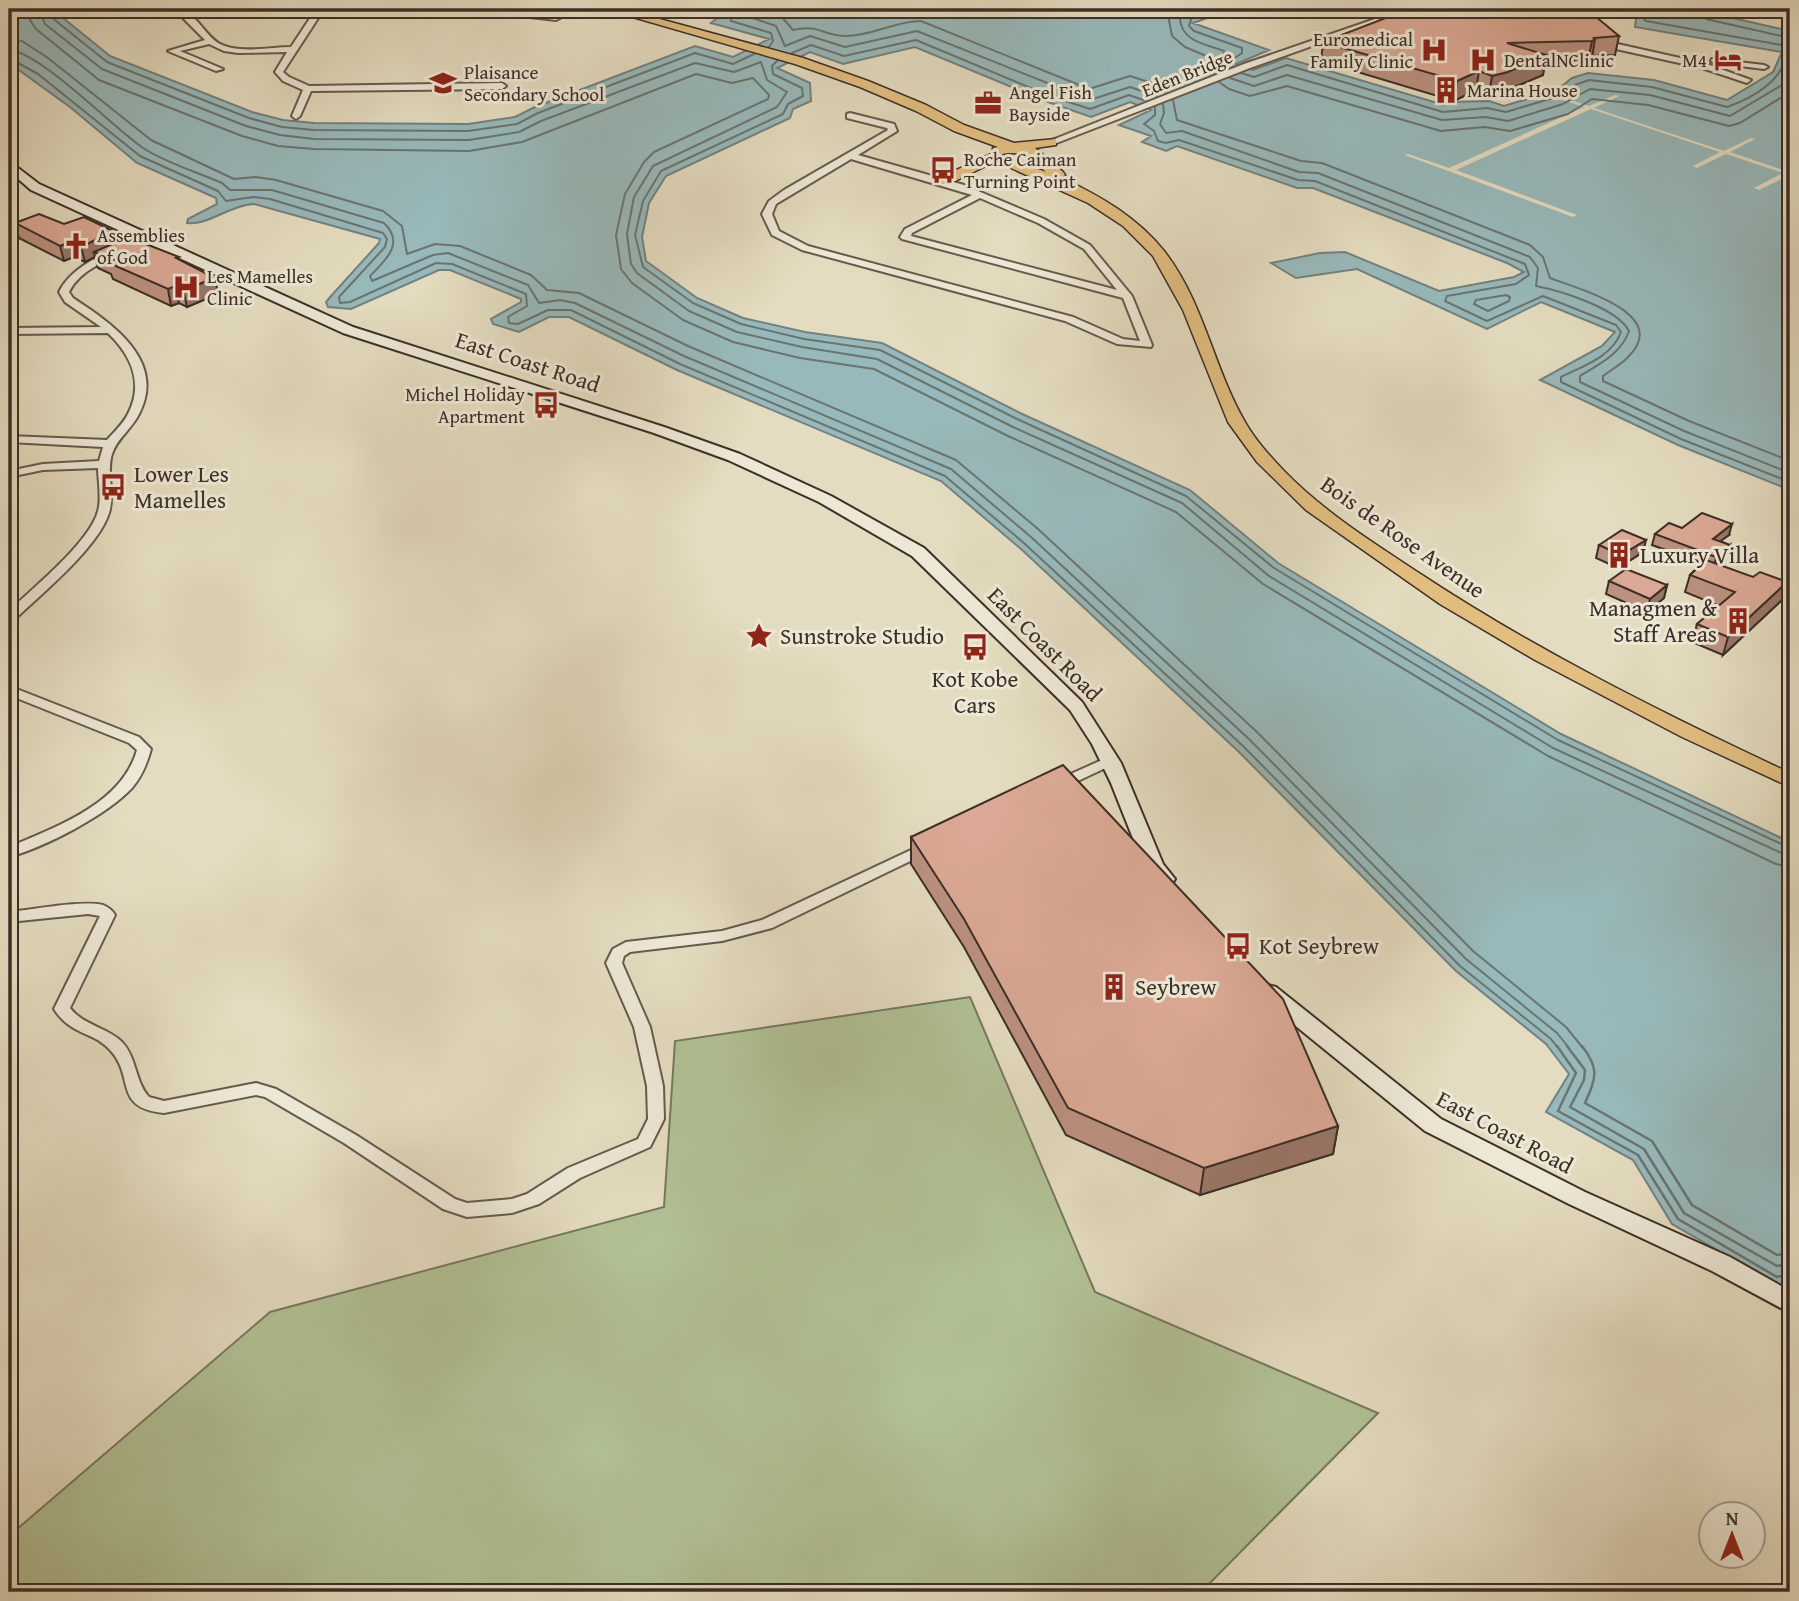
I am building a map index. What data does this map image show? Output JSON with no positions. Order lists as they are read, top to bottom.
{
  "streets": {
    "main road": ["East Coast Road", "Bois de Rose Avenue"],
    "street": ["Eden Bridge"]
  },
  "places": {
    "hospital": ["Euromedical Family Clinic", "DentalNClinic", "Les Mamelles Clinic"],
    "hotel": ["M4"],
    "school or university": ["Plaisance Secondary School"],
    "building": [
      "Marina House",
      "Luxury Villa",
      "Managmen & Staff Areas",
      "Seybrew"
    ],
    "office": ["Angel Fish Bayside"],
    "bus stop": [
      "Roche Caiman Turning Point",
      "Michel Holiday Apartment",
      "Lower Les Mamelles",
      "Kot Kobe Cars",
      "Kot Seybrew"
    ],
    "church": ["Assemblies of God"],
    "place": ["Sunstroke Studio"]
  },
  "north": "top"
}
